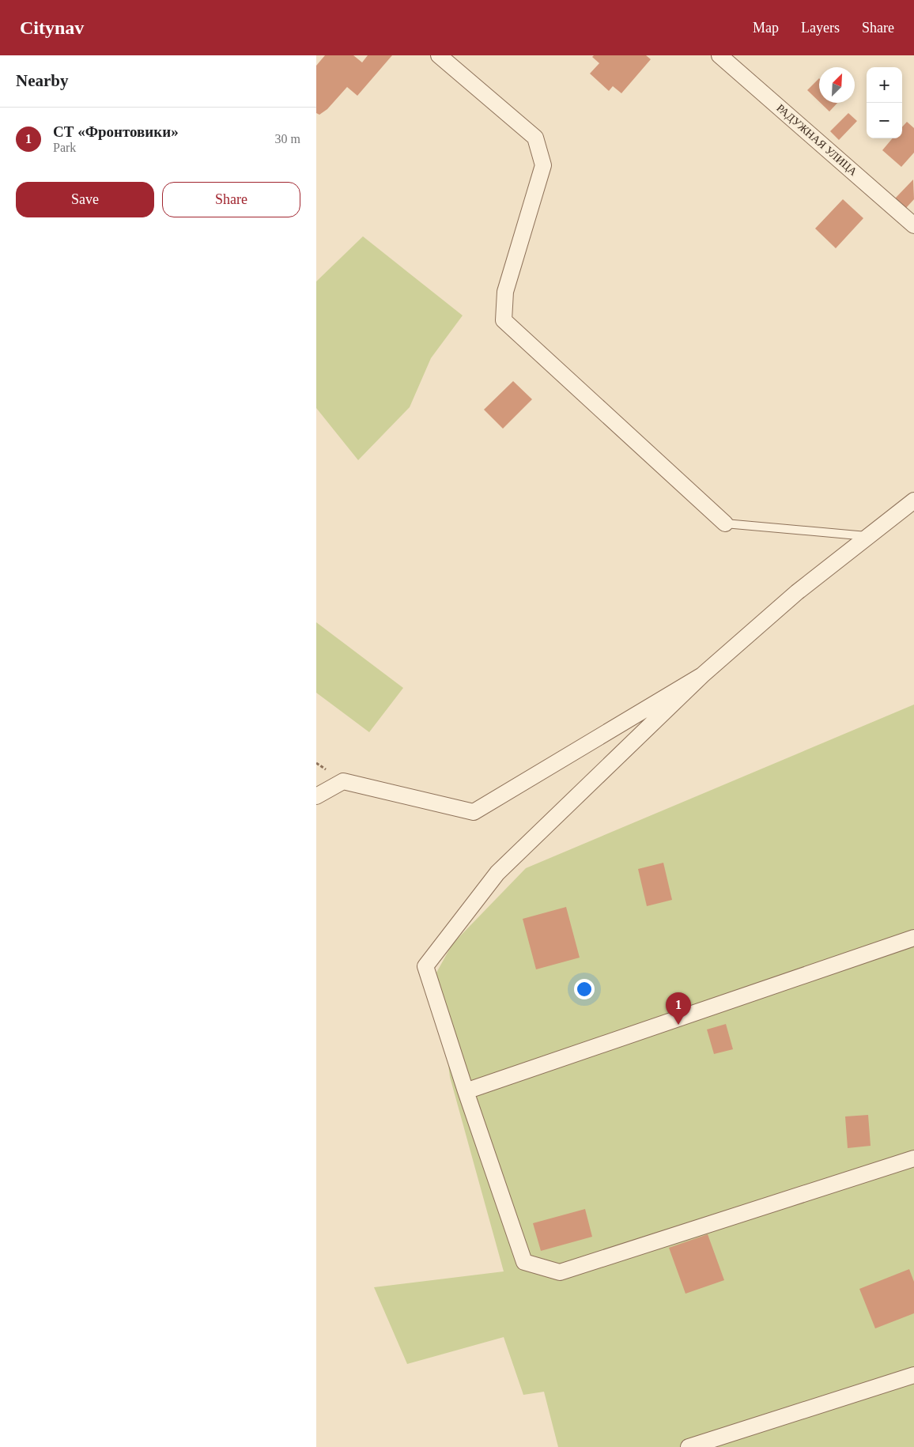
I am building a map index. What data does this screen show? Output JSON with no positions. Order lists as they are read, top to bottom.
{
  "streets": {
    "street": ["РАДУЖНАЯ УЛИЦА"]
  },
  "north": "top right",
  "page": {
    "header": "Citynav",
    "nav": ["Map", "Layers", "Share"],
    "heading": "Nearby",
    "map_buttons": ["+", "−"],
    "list": [
      {
        "mark": "1",
        "name": "СТ «Фронтовики»",
        "note": "Park",
        "value": "30 m"
      }
    ],
    "buttons": ["Save", "Share"],
    "pins": "1"
  }
}
